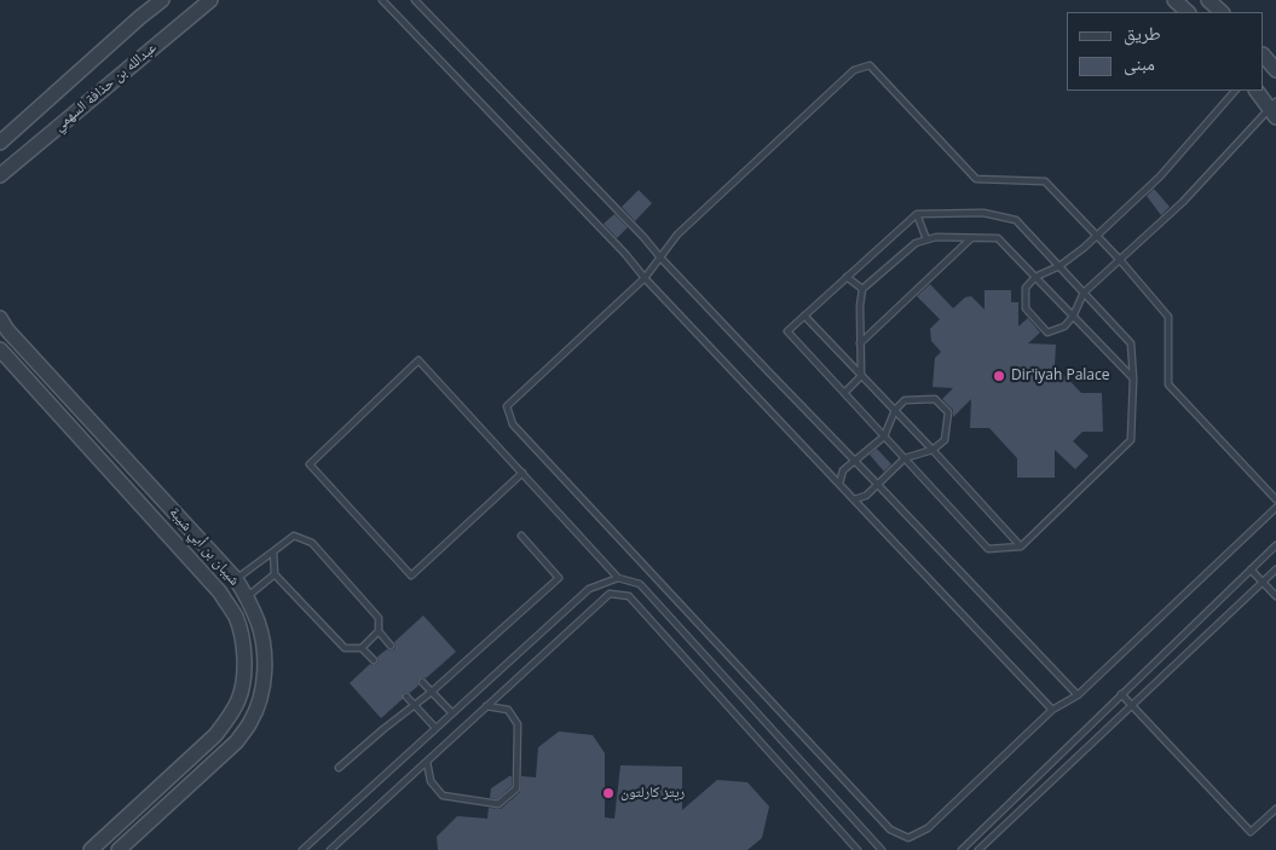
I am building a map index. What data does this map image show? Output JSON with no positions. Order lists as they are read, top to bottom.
{
  "streets": {
    "street": ["عبدالله بن حذافة السهمي", "شيبان بن أبي شيبة"]
  },
  "places": ["Dir'iyah Palace", "ريتز كارلتون"],
  "legend": ["طريق", "مبنى"]
}
